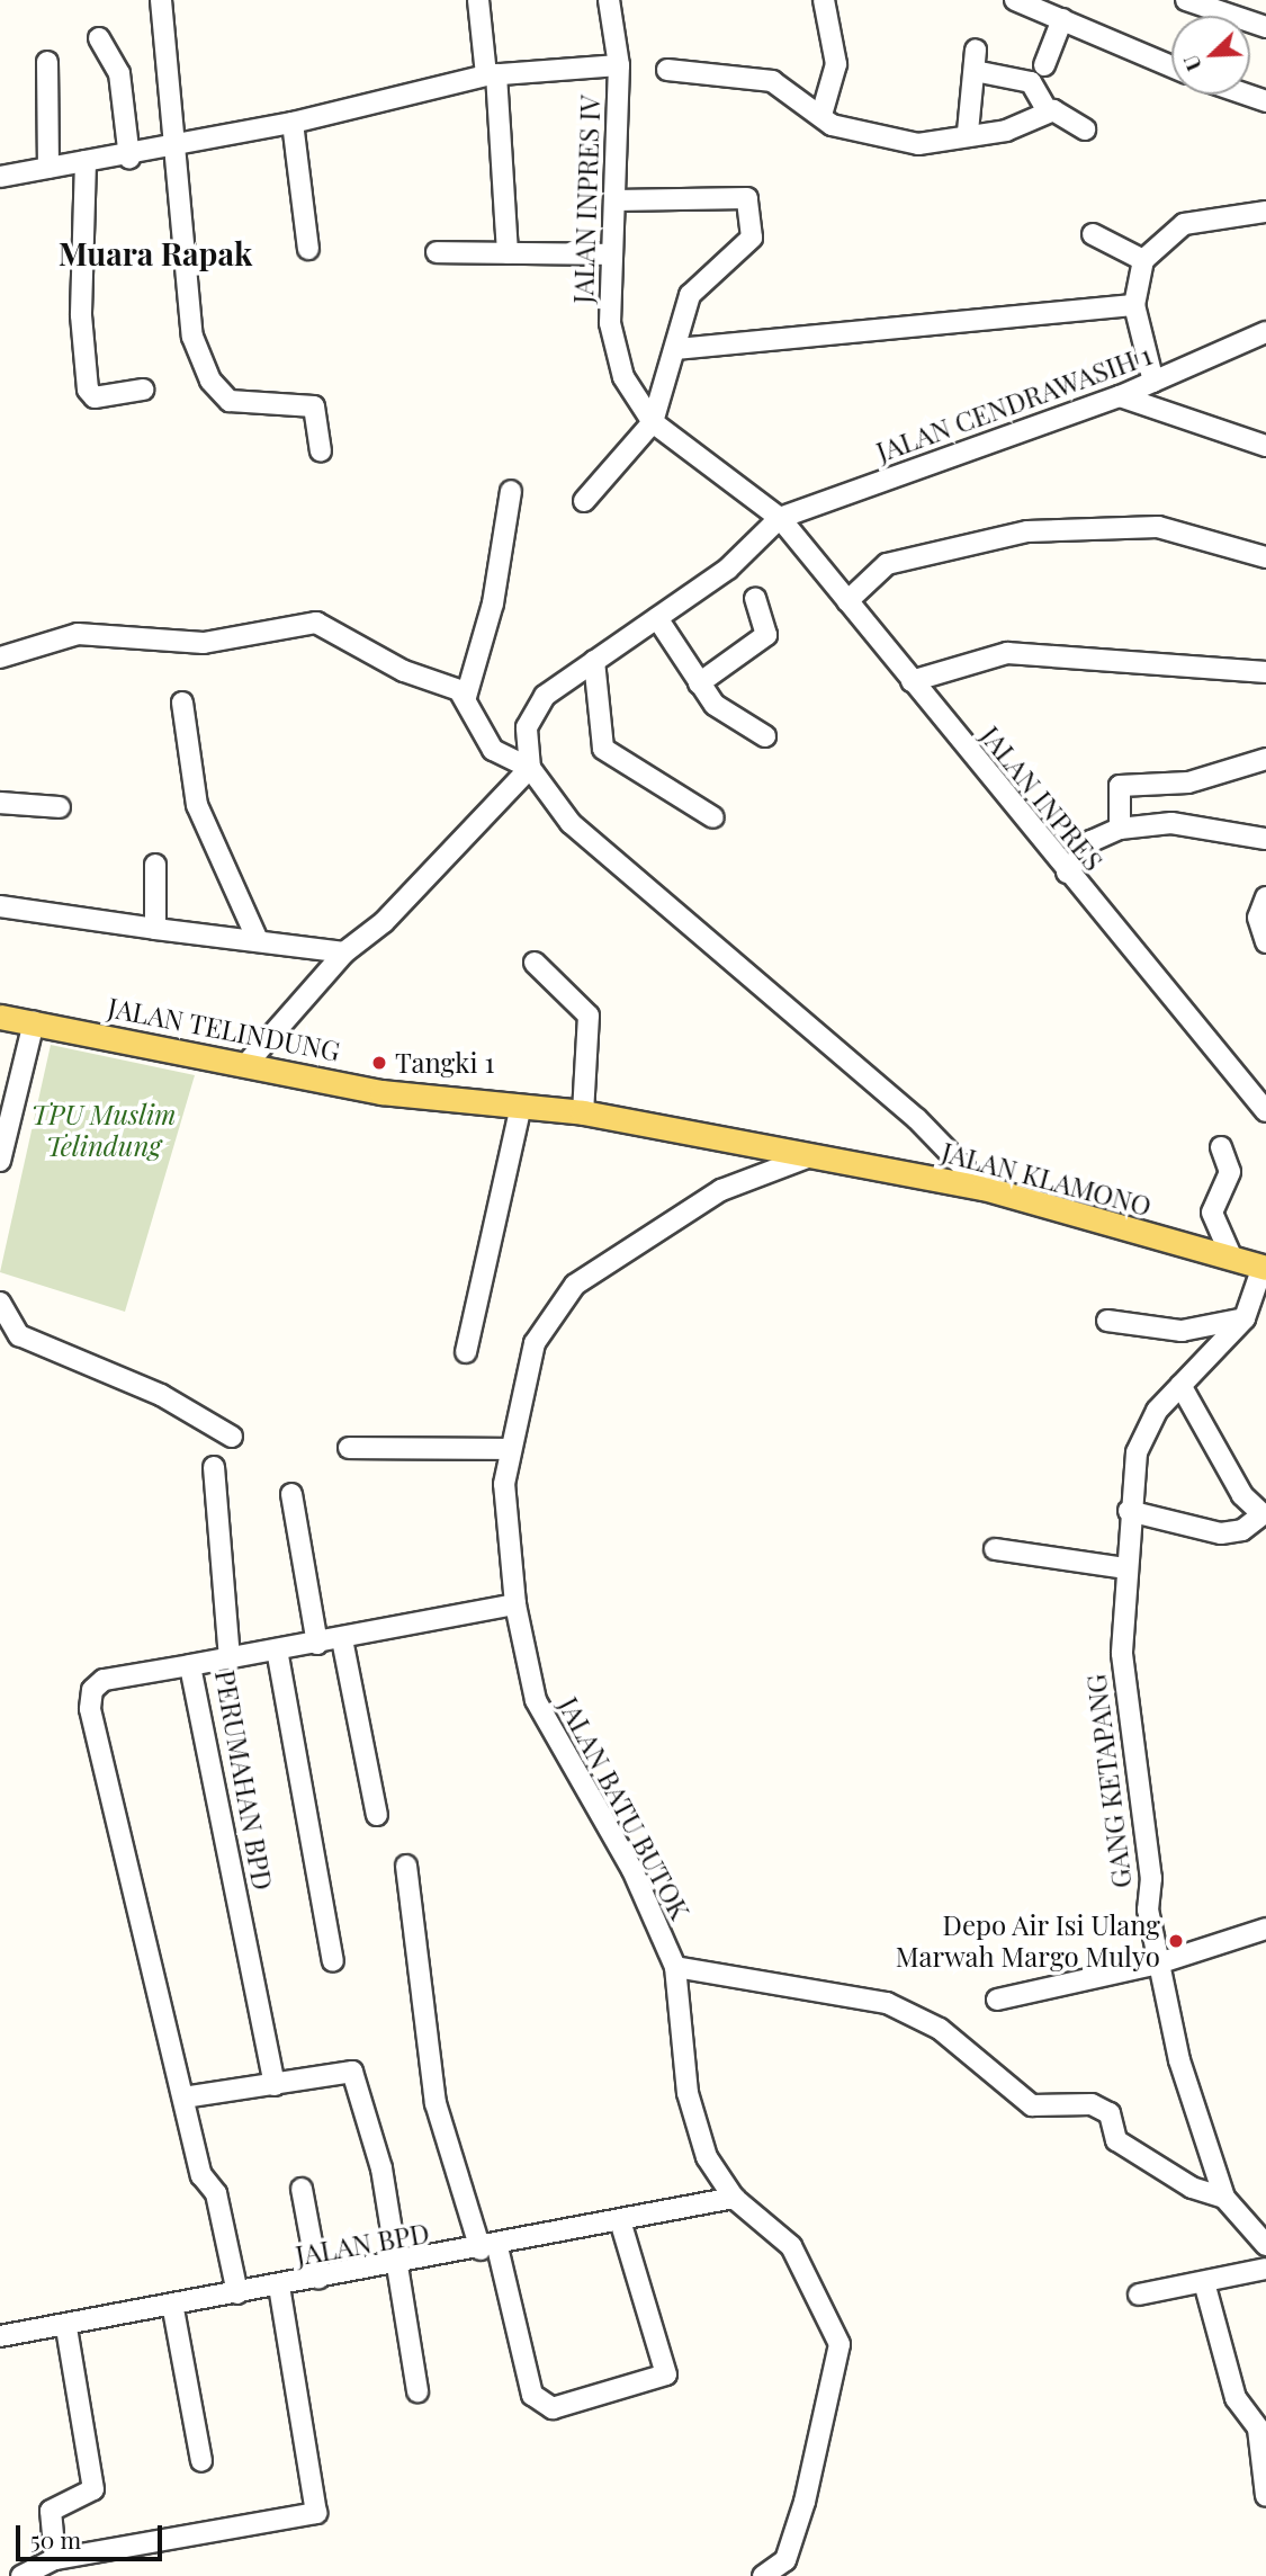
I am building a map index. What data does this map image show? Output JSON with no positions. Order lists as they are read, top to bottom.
{
  "streets": {
    "main road": ["JALAN TELINDUNG", "JALAN KLAMONO"],
    "street": [
      "JALAN INPRES IV",
      "JALAN CENDRAWASIH 1",
      "JALAN INPRES",
      "PERUMAHAN BPD",
      "GANG KETAPANG",
      "JALAN BATU BUTOK",
      "JALAN BPD"
    ]
  },
  "crossings": [
    ["JALAN INPRES IV", "JALAN CENDRAWASIH 1"],
    ["JALAN INPRES IV", "JALAN INPRES"],
    ["JALAN CENDRAWASIH 1", "JALAN INPRES"],
    ["JALAN TELINDUNG", "JALAN KLAMONO"],
    ["JALAN TELINDUNG", "JALAN BATU BUTOK"],
    ["JALAN KLAMONO", "JALAN BATU BUTOK"],
    ["PERUMAHAN BPD", "JALAN BATU BUTOK"],
    ["JALAN BATU BUTOK", "JALAN BPD"]
  ],
  "districts": ["Muara Rapak"],
  "parks": ["TPU Muslim Telindung"],
  "places": ["Tangki 1", "Depo Air Isi Ulang Marwah Margo Mulyo"],
  "scale_bar": "50 m",
  "north": "bottom left"
}
